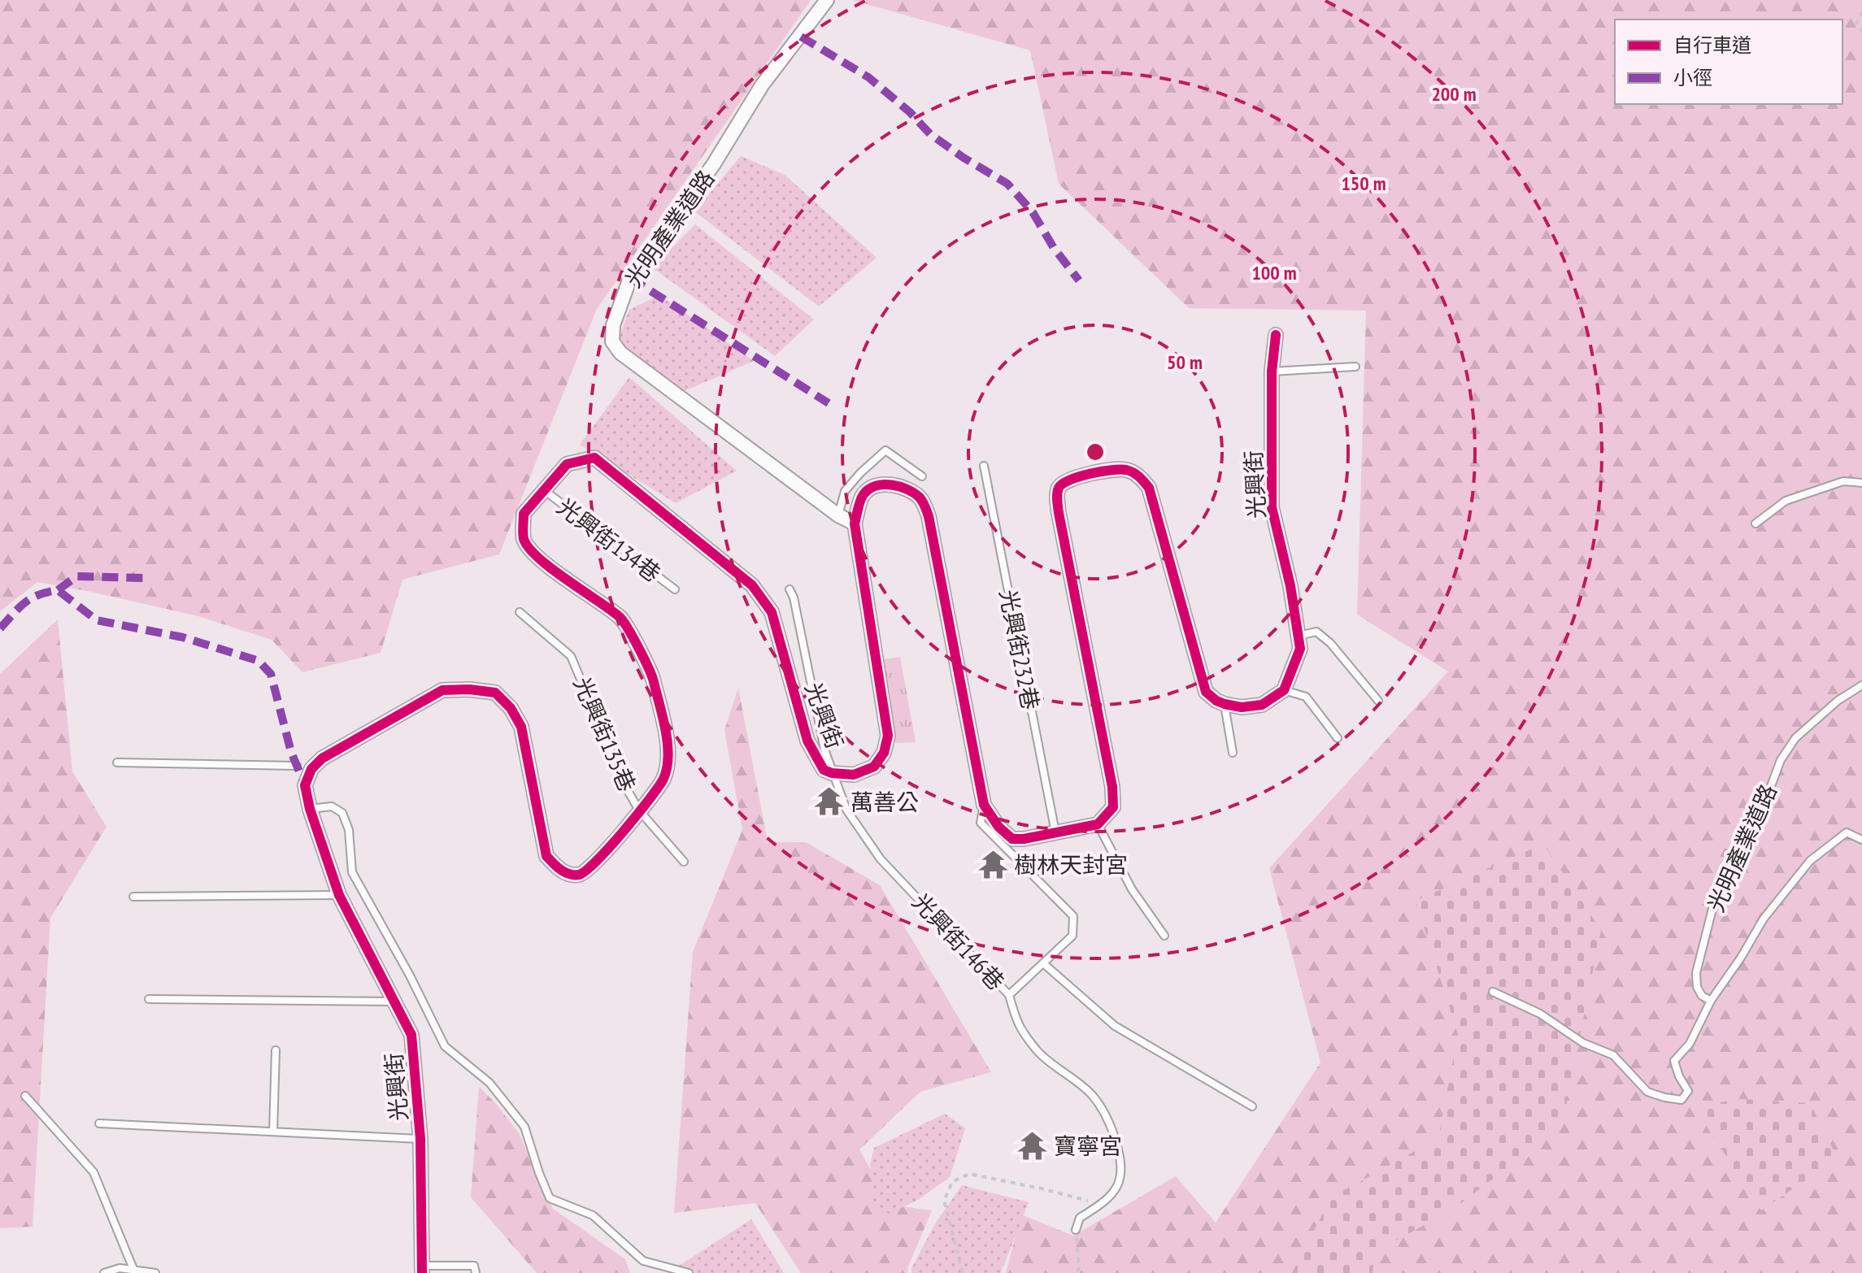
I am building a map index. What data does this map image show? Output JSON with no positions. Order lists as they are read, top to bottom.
{
  "streets": {
    "street": ["光明產業道路", "光興街"],
    "lane": [
      "光興街134巷",
      "光興街232巷",
      "光興街135巷",
      "光興街146巷"
    ]
  },
  "crossings": [
    ["光明產業道路", "光興街"],
    ["光興街", "光興街134巷"],
    ["光興街", "光興街232巷"],
    ["光興街", "光興街135巷"],
    ["光興街", "光興街146巷"]
  ],
  "places": {
    "temple": ["萬善公", "樹林天封宮", "寶寧宮"]
  },
  "legend": ["自行車道", "小徑"],
  "rings": [
    "200 m",
    "150 m",
    "100 m",
    "50 m"
  ]
}
